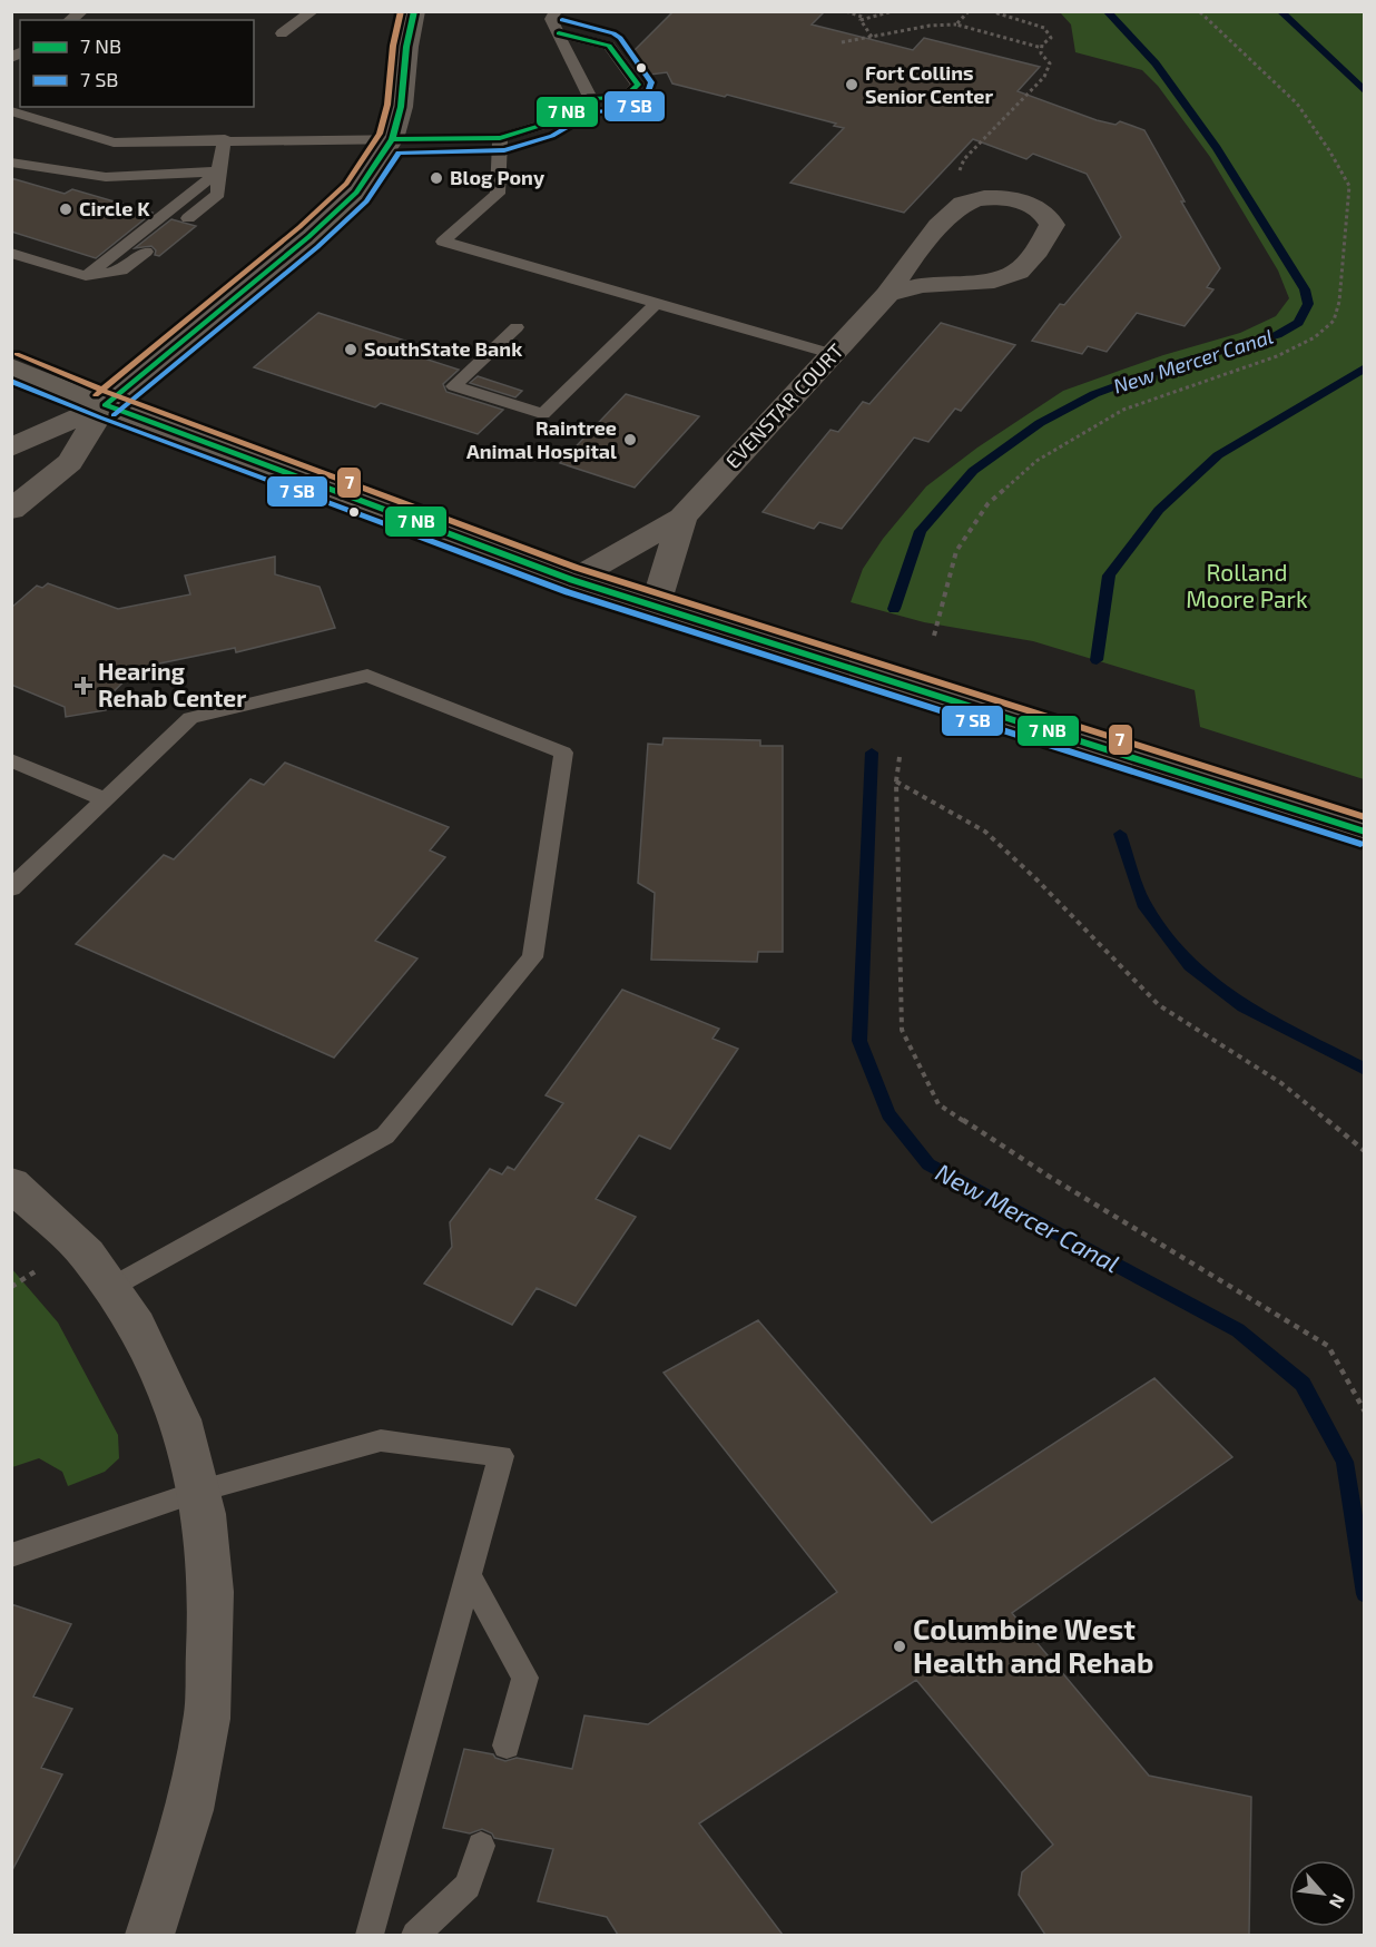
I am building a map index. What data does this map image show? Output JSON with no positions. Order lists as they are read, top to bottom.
{
  "streets": {
    "street": ["EVENSTAR COURT"]
  },
  "water": ["New Mercer Canal"],
  "parks": ["Rolland Moore Park"],
  "places": {
    "other": [
      "Fort Collins Senior Center",
      "Blog Pony",
      "Circle K",
      "SouthState Bank",
      "Raintree Animal Hospital",
      "Columbine West Health and Rehab"
    ],
    "health": ["Hearing Rehab Center"]
  },
  "lines": ["transit line 7"],
  "legend": ["7 NB", "7 SB"],
  "north": "bottom right"
}
